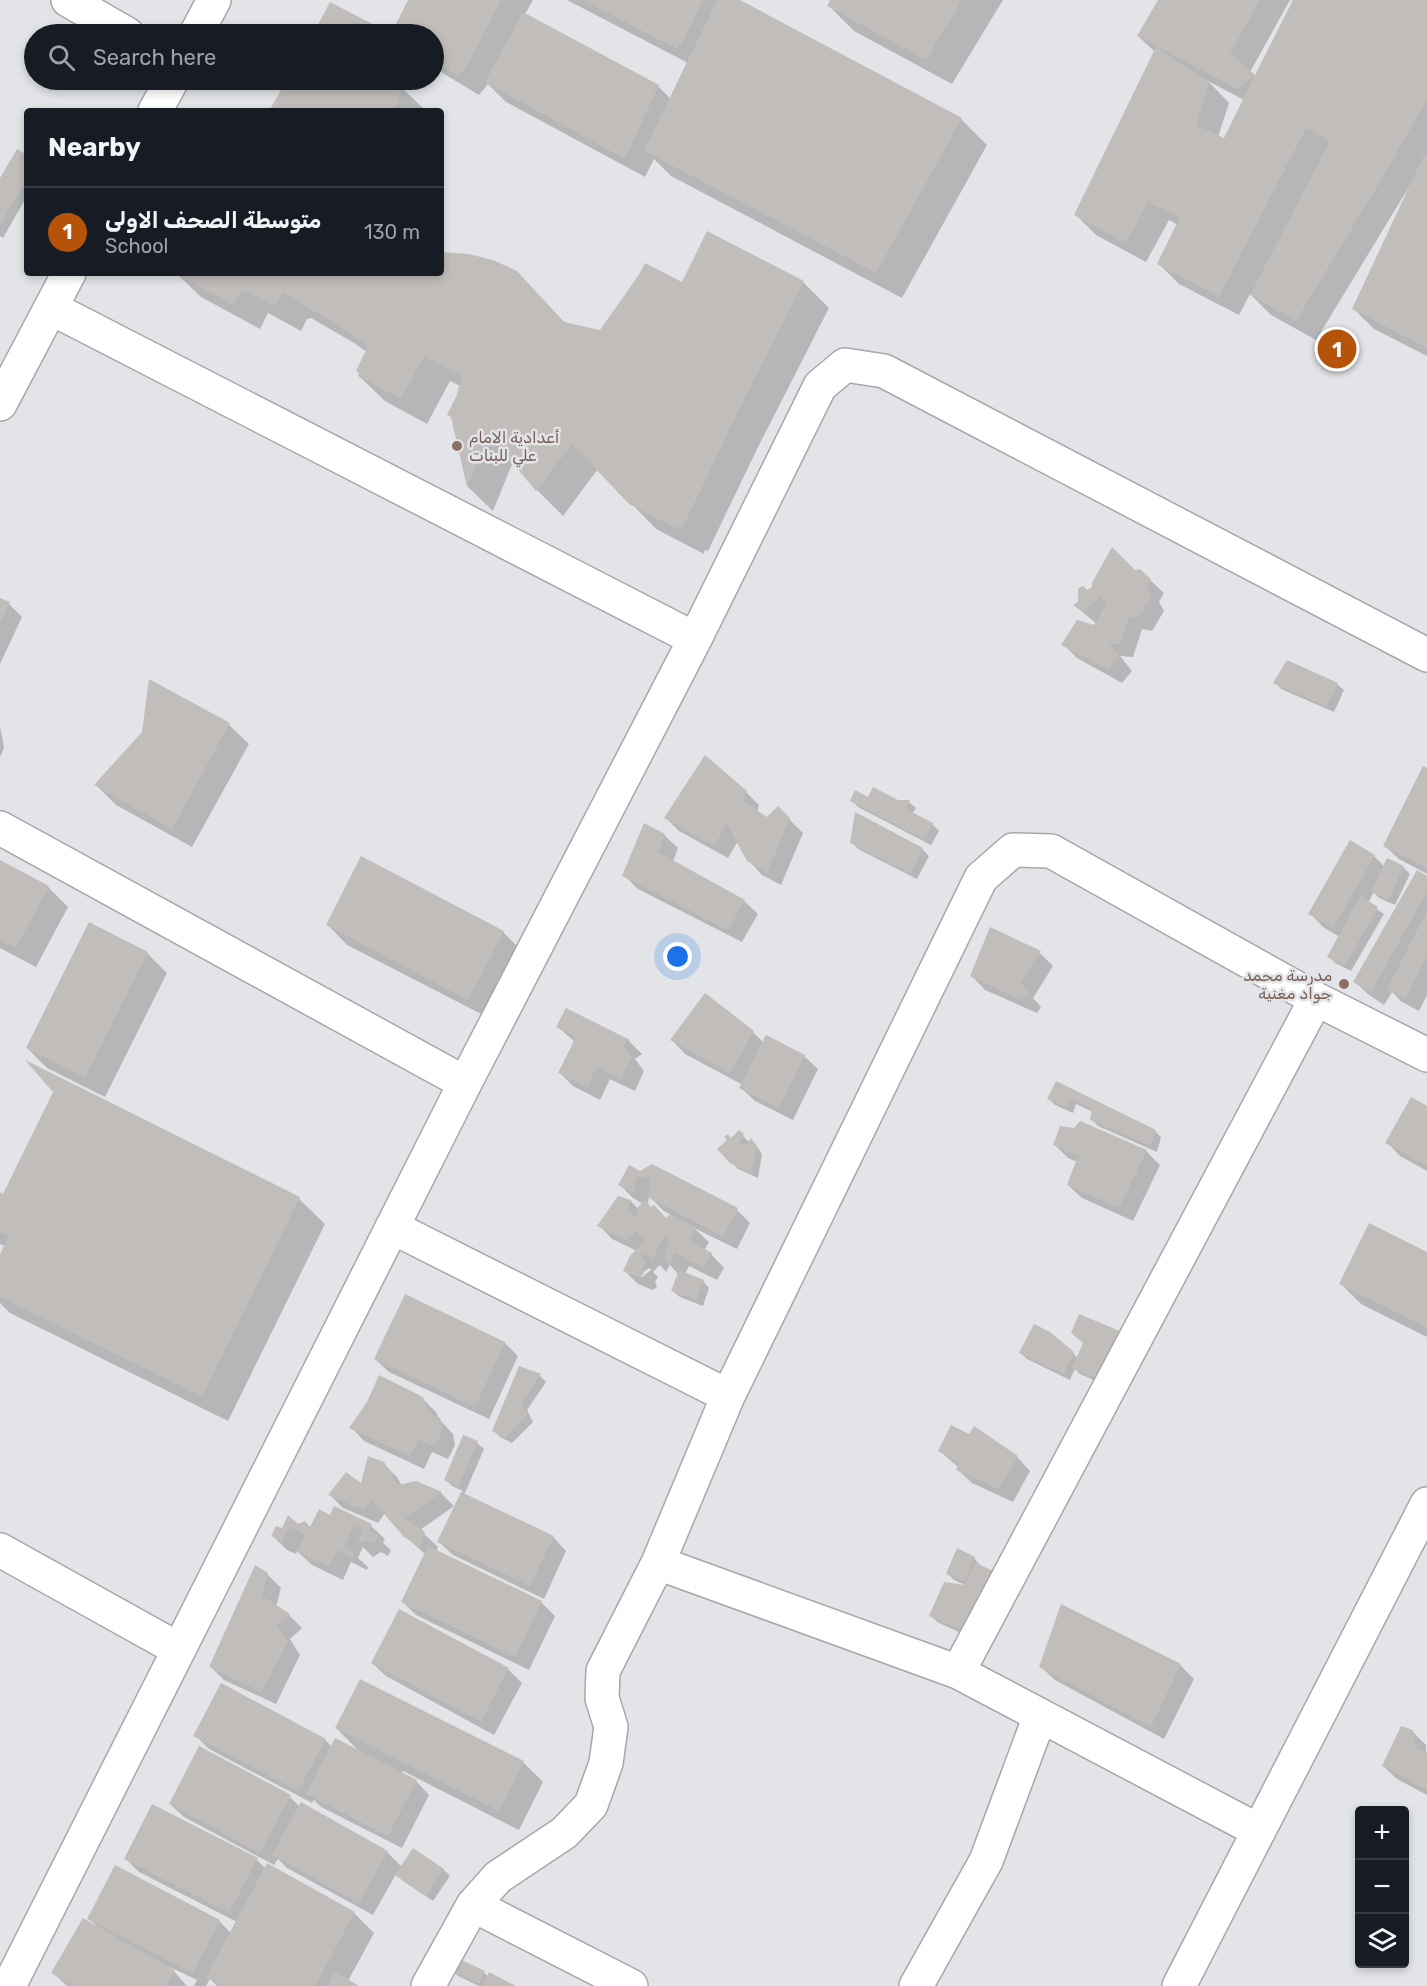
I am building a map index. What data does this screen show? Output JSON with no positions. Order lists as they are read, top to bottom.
{
  "places": ["أعدادية الامام علي للبنات", "مدرسة محمد جواد مغنية"],
  "page": {
    "search": "Search here",
    "heading": "Nearby",
    "list": [
      {
        "mark": "1",
        "name": "متوسطة الصحف الاولى",
        "note": "School",
        "value": "130 m"
      }
    ],
    "pins": "1",
    "map_buttons": ["+", "−"]
  }
}
